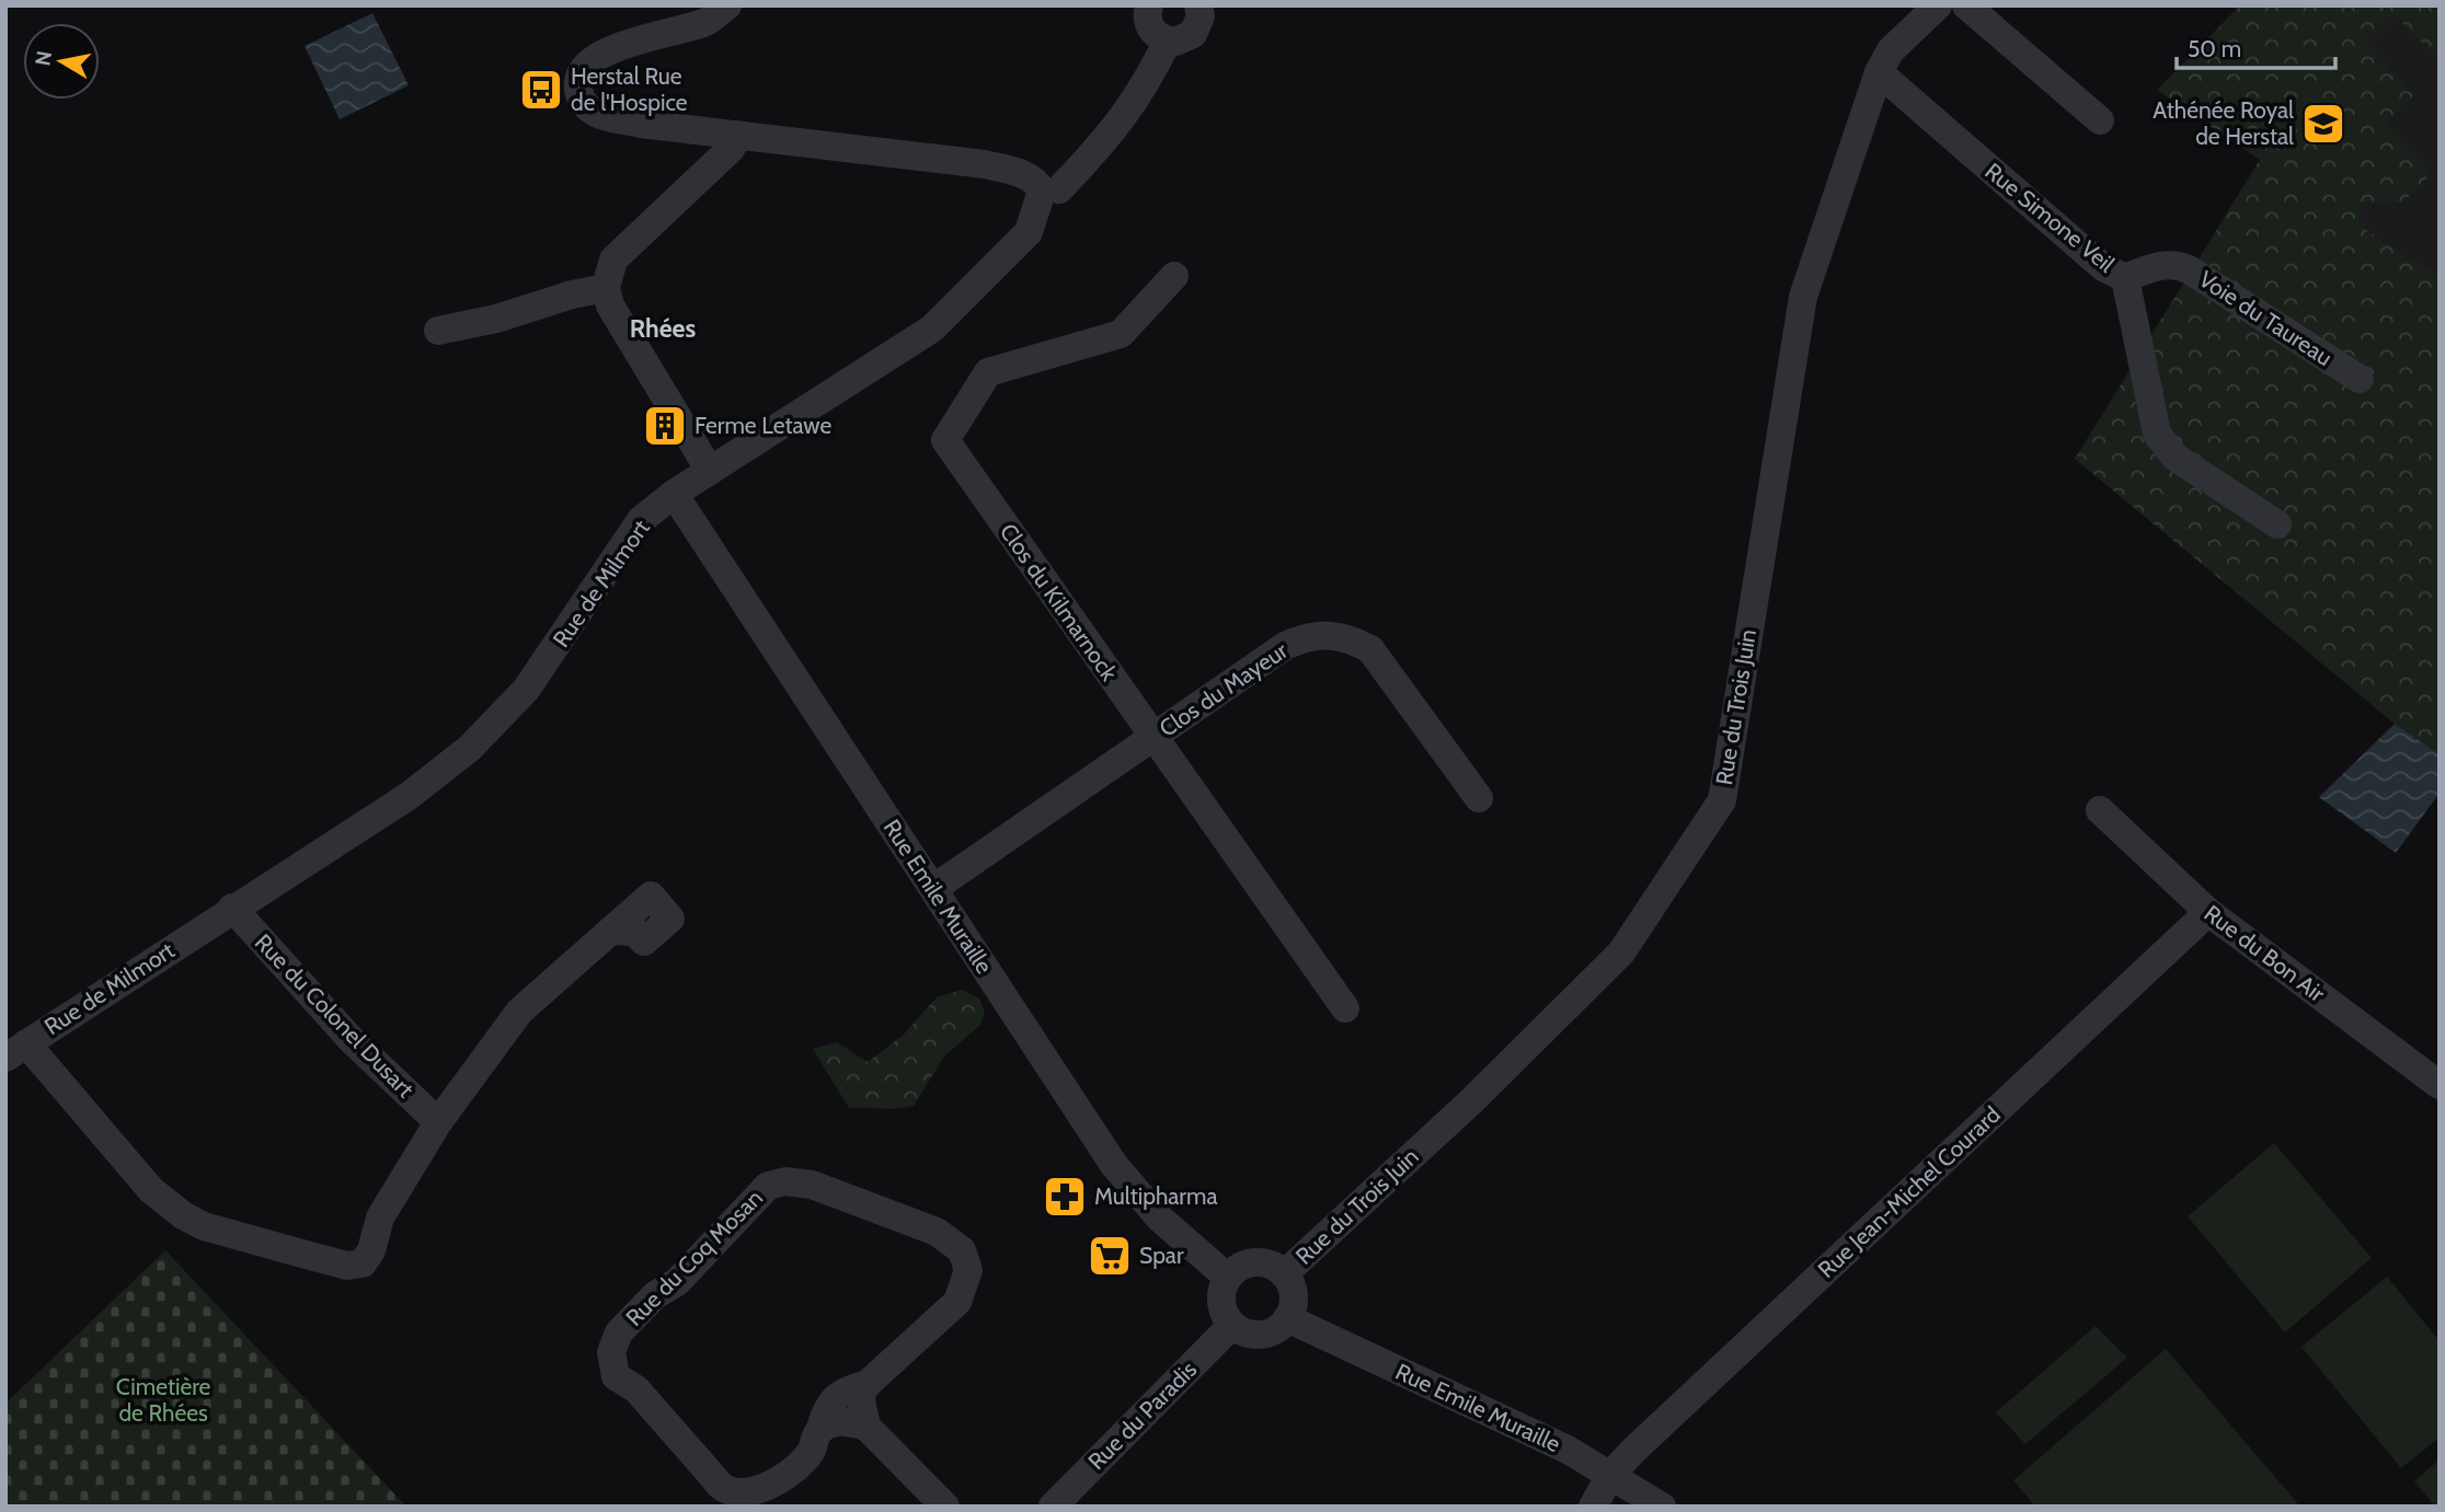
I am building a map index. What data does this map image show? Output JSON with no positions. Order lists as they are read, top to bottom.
{
  "streets": {
    "street": [
      "Rue Simone Veil",
      "Voie du Taureau",
      "Rue de Milmort",
      "Clos du Kilmarnock",
      "Clos du Mayeur",
      "Rue du Trois Juin",
      "Rue Emile Muraille",
      "Rue du Bon Air",
      "Rue du Colonel Dusart",
      "Rue Jean-Michel Courard",
      "Rue du Coq Mosan",
      "Rue du Paradis"
    ]
  },
  "crossings": [
    ["Rue Simone Veil", "Voie du Taureau"],
    ["Rue Simone Veil", "Rue du Trois Juin"],
    ["Rue de Milmort", "Rue Emile Muraille"],
    ["Rue de Milmort", "Rue du Colonel Dusart"],
    ["Clos du Kilmarnock", "Clos du Mayeur"],
    ["Clos du Mayeur", "Rue Emile Muraille"],
    ["Rue du Trois Juin", "Rue Emile Muraille"],
    ["Rue du Trois Juin", "Rue du Paradis"],
    ["Rue Emile Muraille", "Rue Jean-Michel Courard"],
    ["Rue Emile Muraille", "Rue du Paradis"],
    ["Rue du Bon Air", "Rue Jean-Michel Courard"]
  ],
  "districts": ["Rhées"],
  "parks": ["Cimetière de Rhées"],
  "places": {
    "bus stop": ["Herstal Rue de l'Hospice"],
    "school or university": ["Athénée Royal de Herstal"],
    "building": ["Ferme Letawe"],
    "pharmacy": ["Multipharma"],
    "supermarket": ["Spar"]
  },
  "scale_bar": "50 m",
  "north": "left"
}
